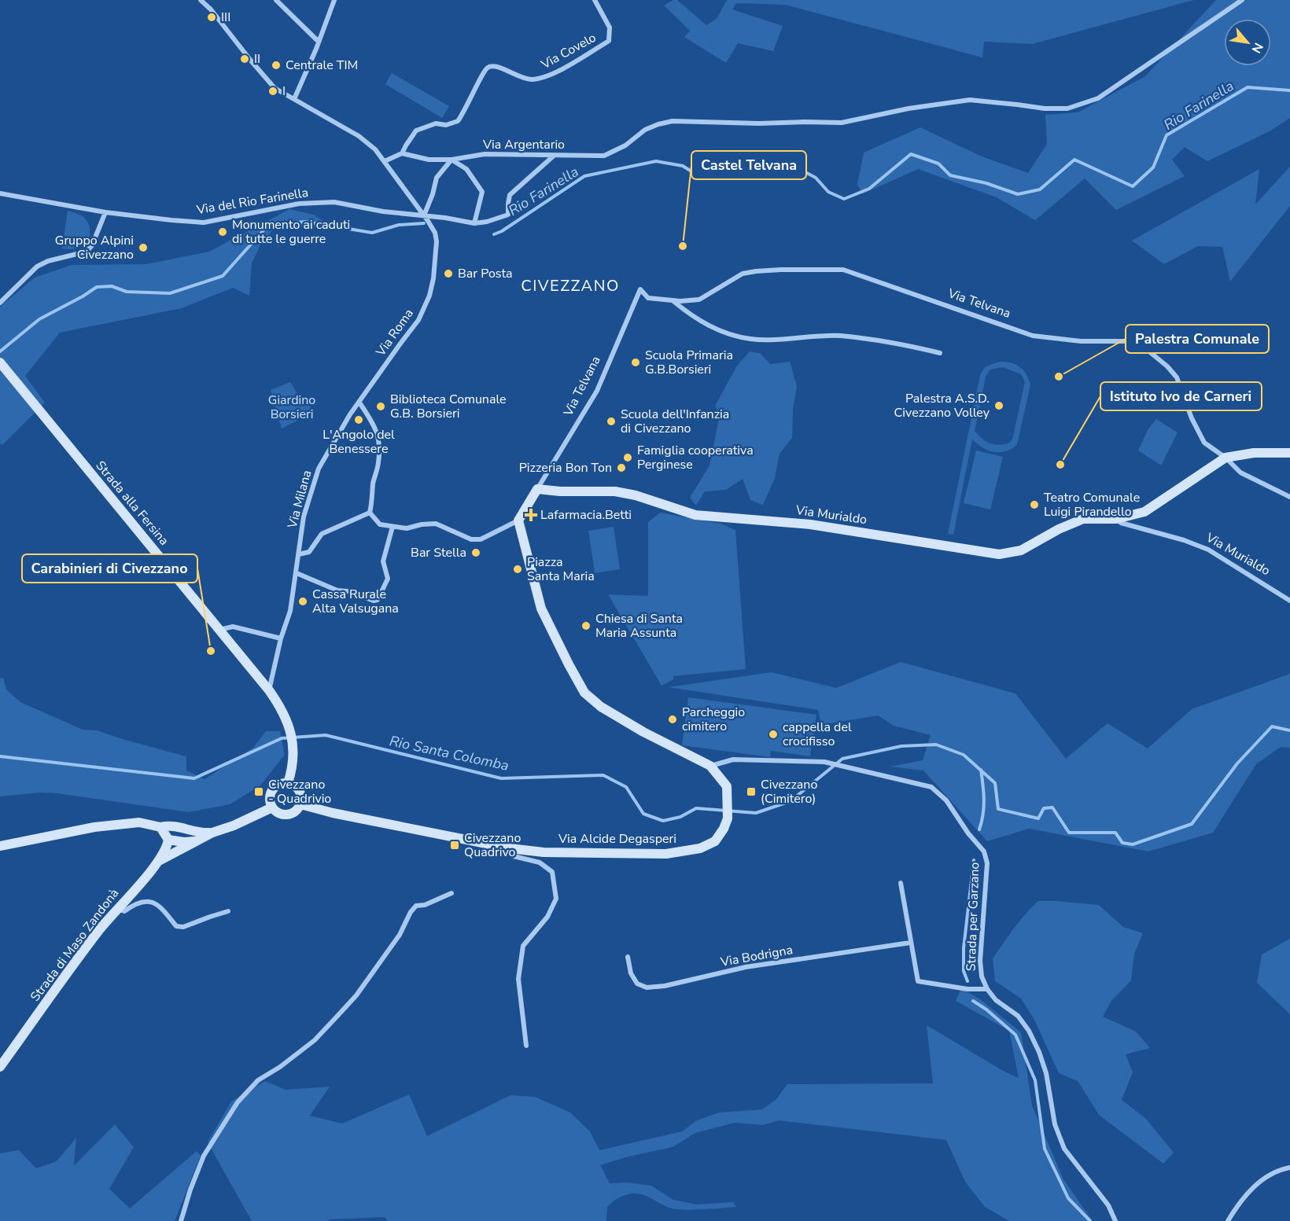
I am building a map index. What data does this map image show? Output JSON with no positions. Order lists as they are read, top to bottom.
{
  "streets": {
    "street": [
      "Via Covelo",
      "Via Argentario",
      "Via del Rio Farinella",
      "Via Telvana",
      "Via Roma",
      "Via Milana",
      "Strada alla Fersina",
      "Via Murialdo",
      "Via Alcide Degasperi",
      "Strada per Garzano",
      "Strada di Maso Zandonà",
      "Via Bodrigna"
    ]
  },
  "crossings": [
    ["Via del Rio Farinella", "Via Roma"],
    ["Via Telvana", "Via Murialdo"],
    ["Via Telvana", "Via Alcide Degasperi"],
    ["Via Roma", "Via Milana"],
    ["Via Milana", "Strada alla Fersina"],
    ["Strada alla Fersina", "Via Alcide Degasperi"],
    ["Via Alcide Degasperi", "Strada per Garzano"]
  ],
  "districts": ["CIVEZZANO"],
  "water": ["Rio Farinella", "Rio Santa Colomba"],
  "parks": ["Giardino Borsieri"],
  "places": {
    "other": [
      "III",
      "II",
      "Centrale TIM",
      "I",
      "Monumento ai caduti di tutte le guerre",
      "Castel Telvana",
      "Gruppo Alpini Civezzano",
      "Bar Posta",
      "Scuola Primaria G.B.Borsieri",
      "Palestra Comunale",
      "Palestra A.S.D. Civezzano Volley",
      "Biblioteca Comunale G.B. Borsieri",
      "L'Angolo del Benessere",
      "Scuola dell'Infanzia di Civezzano",
      "Famiglia cooperativa Perginese",
      "Istituto Ivo de Carneri",
      "Pizzeria Bon Ton",
      "Teatro Comunale Luigi Pirandello",
      "Bar Stella",
      "Piazza Santa Maria",
      "Cassa Rurale Alta Valsugana",
      "Chiesa di Santa Maria Assunta",
      "Carabinieri di Civezzano",
      "Parcheggio cimitero",
      "cappella del crocifisso"
    ],
    "health": ["Lafarmacia.Betti"],
    "transit": ["Civezzano - Quadrivio", "Civezzano (Cimitero)", "Civezzano Quadrivo"]
  },
  "north": "bottom right"
}
